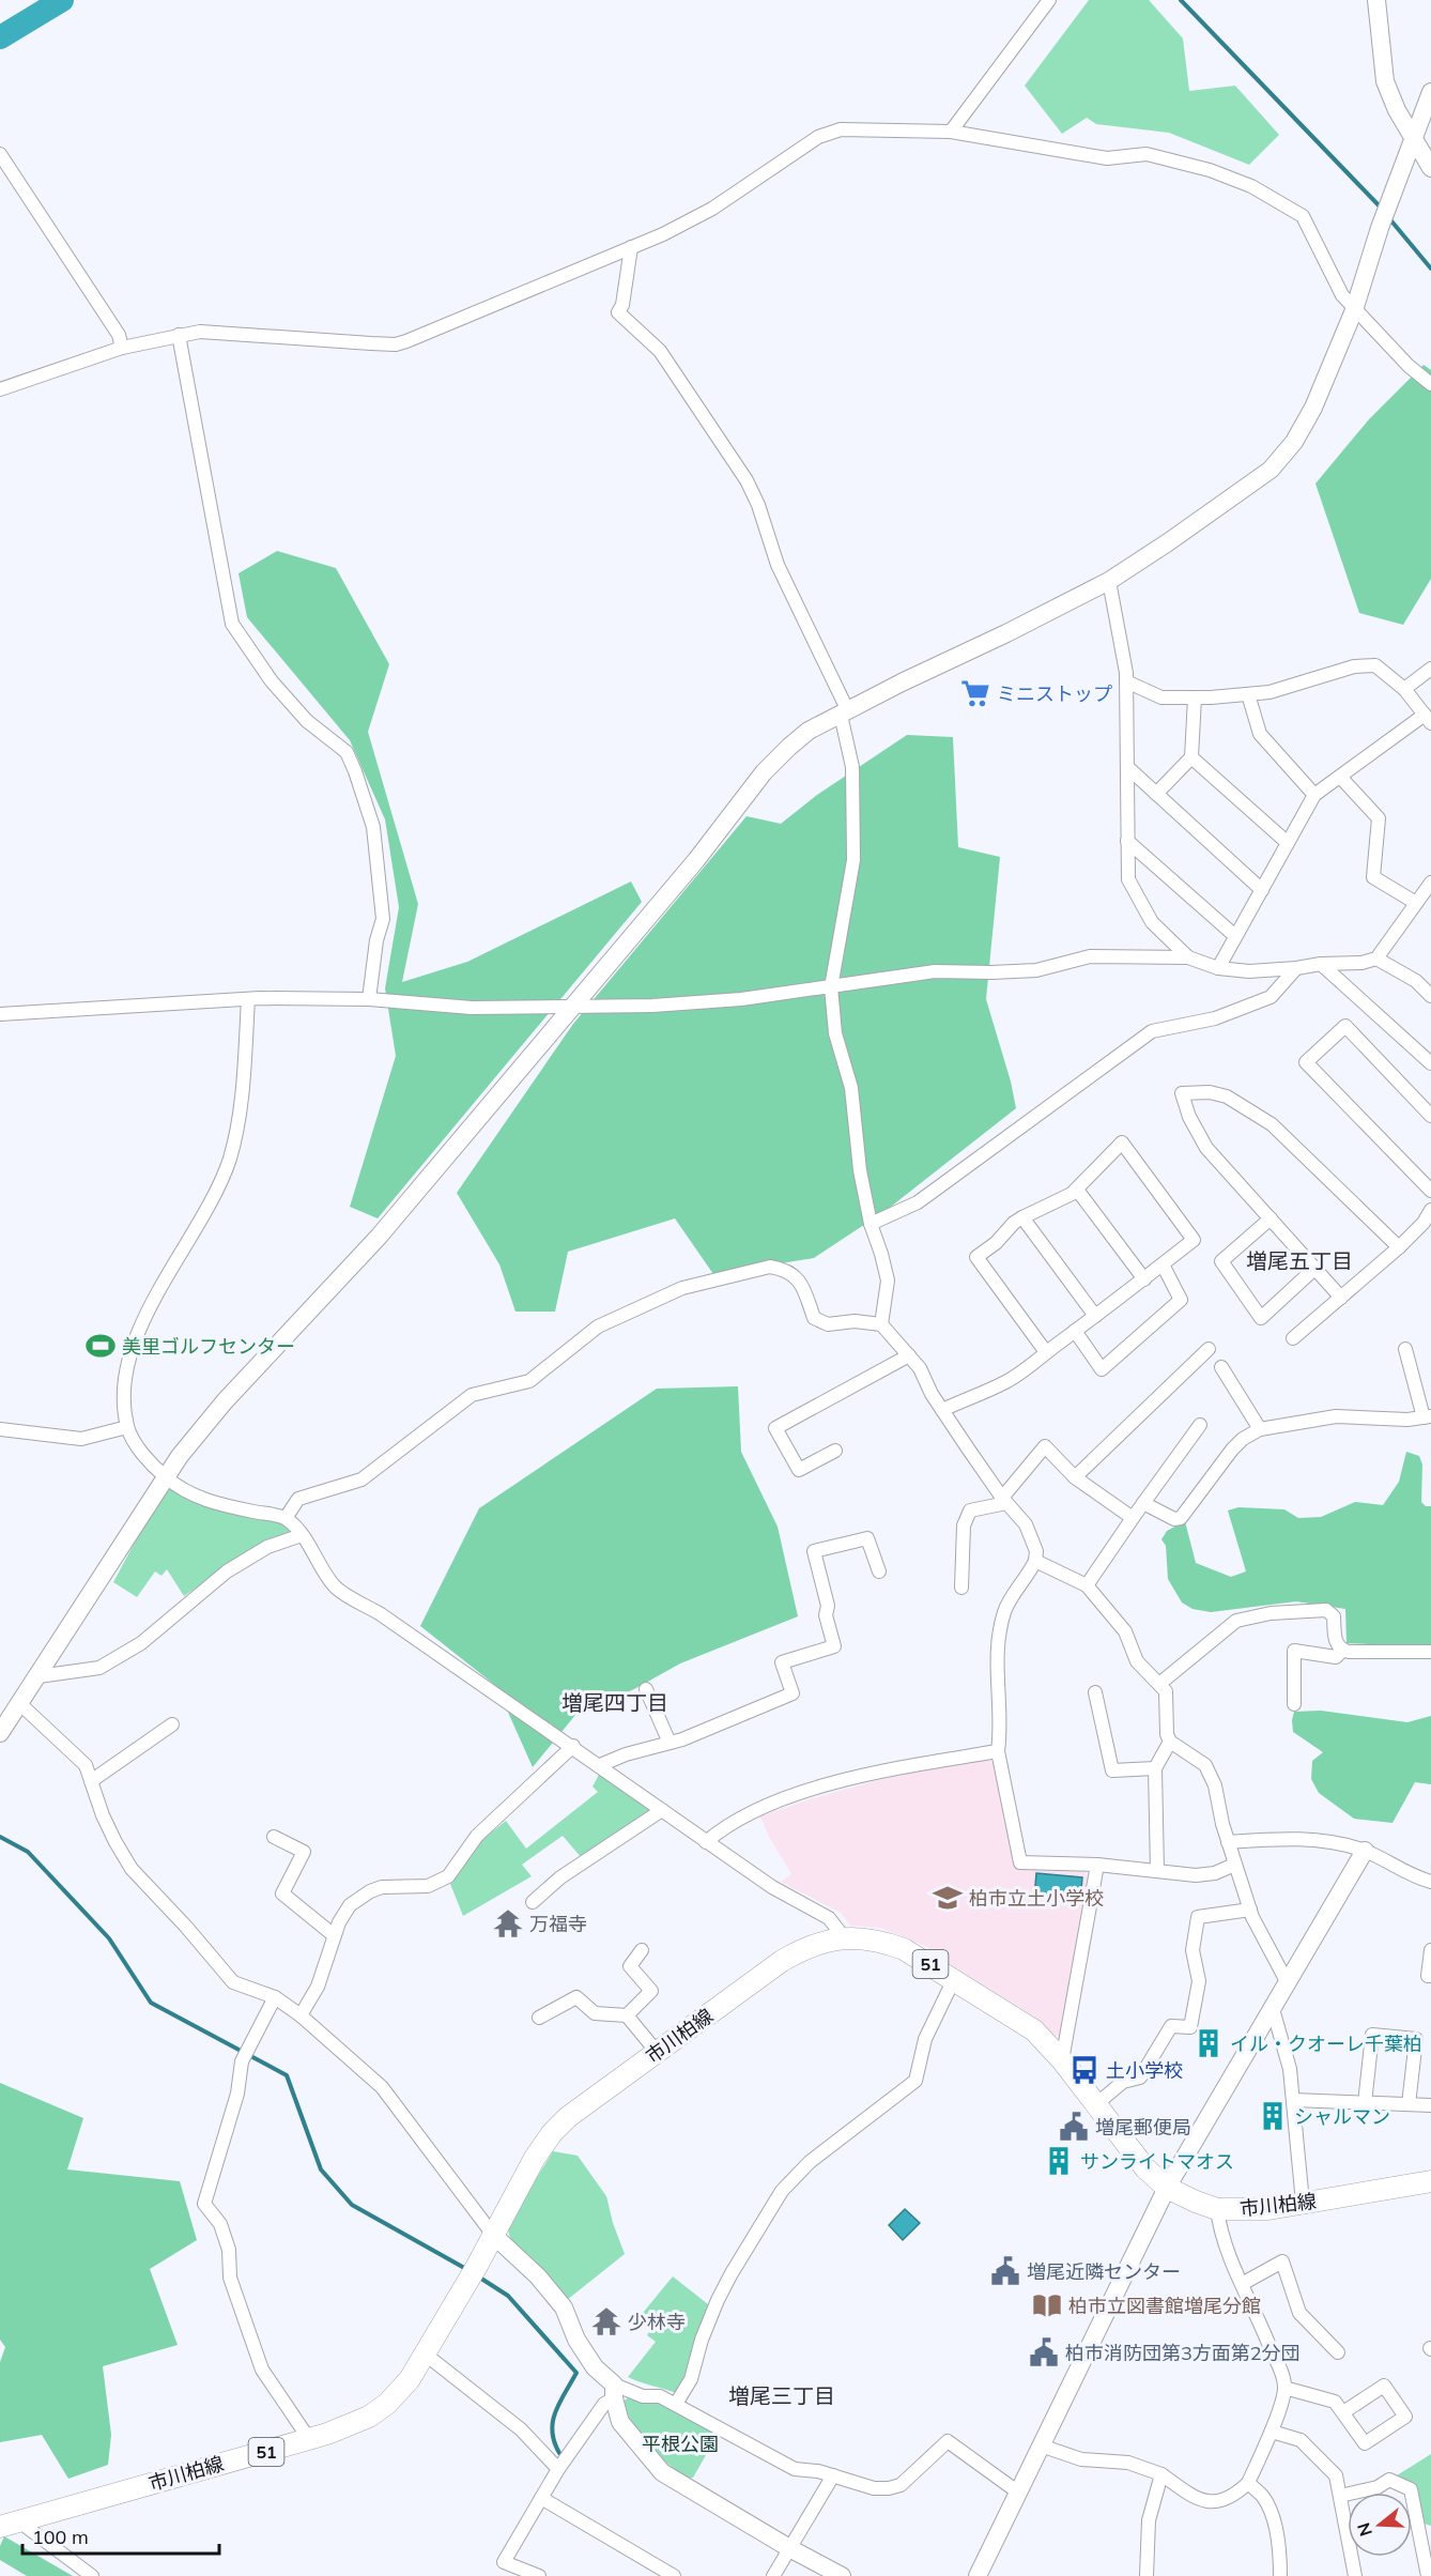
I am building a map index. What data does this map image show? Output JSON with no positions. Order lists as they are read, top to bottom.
{
  "streets": {
    "main road": ["51", "市川柏線"]
  },
  "districts": ["増尾五丁目", "増尾四丁目", "増尾三丁目"],
  "parks": ["平根公園"],
  "places": {
    "supermarket": ["ミニストップ"],
    "sports": ["美里ゴルフセンター"],
    "school or university": ["柏市立土小学校"],
    "temple": ["万福寺", "少林寺"],
    "building": ["イル・クオーレ千葉柏", "シャルマン", "サンライトマオス"],
    "bus stop": ["土小学校"],
    "public building": ["増尾郵便局", "増尾近隣センター", "柏市消防団第3方面第2分団"],
    "library": ["柏市立図書館増尾分館"]
  },
  "scale_bar": "100 m",
  "north": "left"
}
